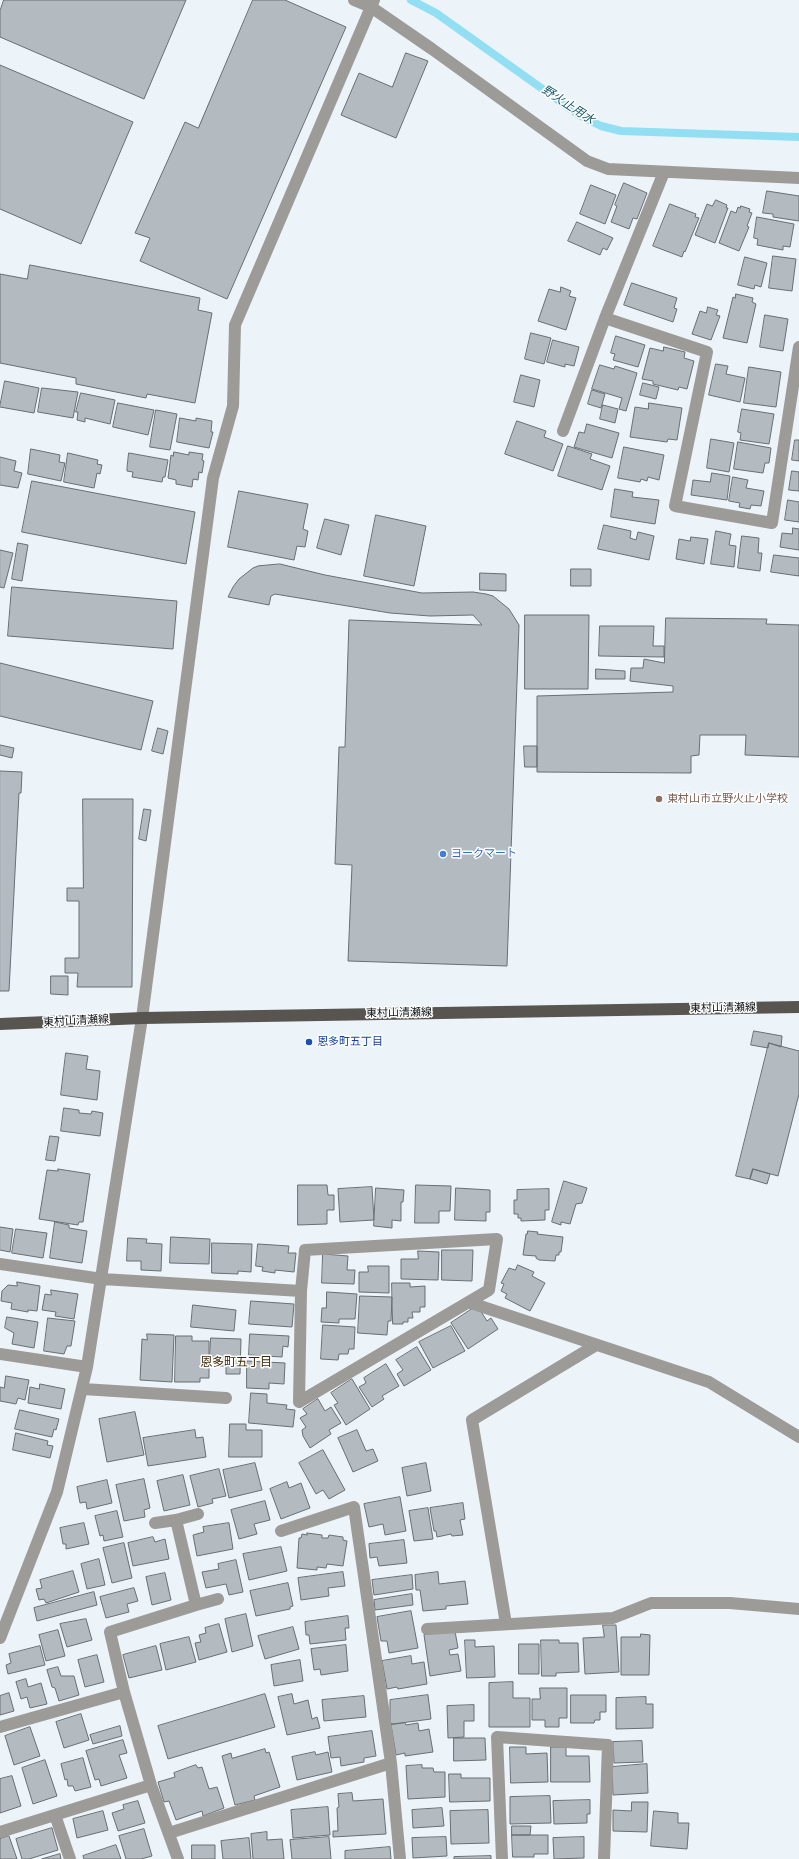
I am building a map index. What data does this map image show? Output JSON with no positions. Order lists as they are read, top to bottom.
{
  "streets": {
    "main road": ["東村山清瀬線"]
  },
  "districts": ["恩多町五丁目"],
  "water": ["野火止用水"],
  "places": ["東村山市立野火止小学校", "ヨークマート", "恩多町五丁目"]
}
